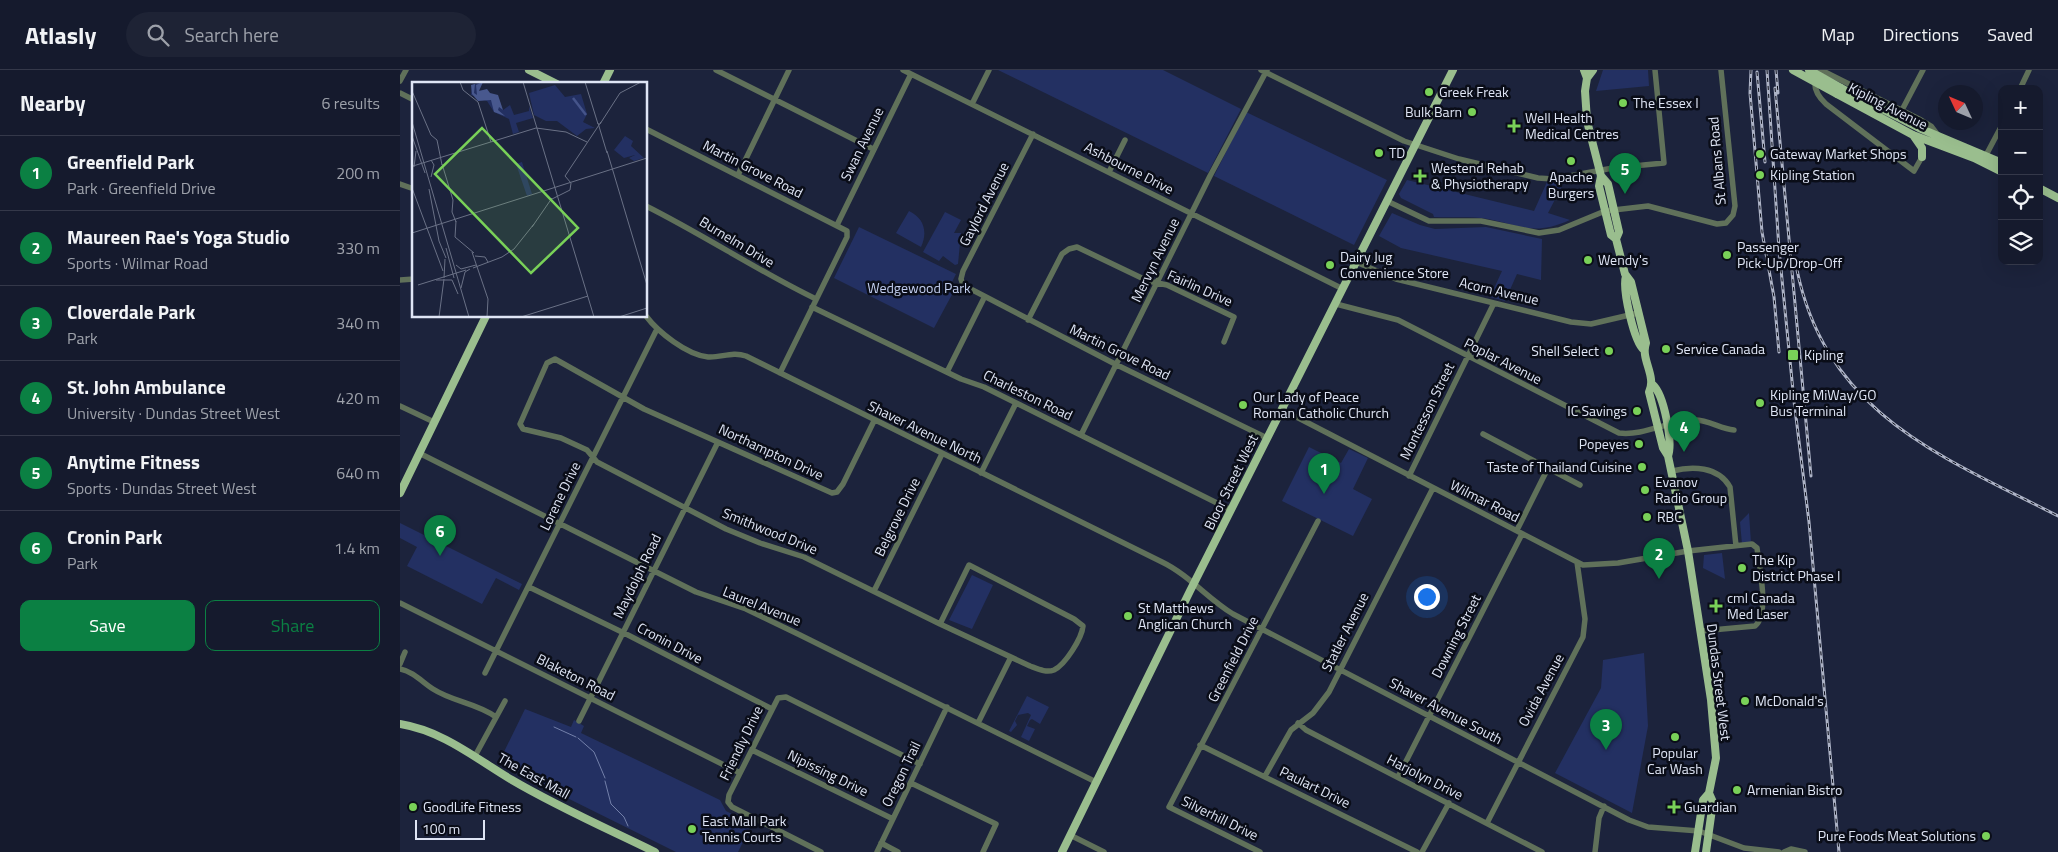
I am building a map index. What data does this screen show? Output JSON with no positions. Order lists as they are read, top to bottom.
{
  "streets": {
    "main road": [
      "Kipling Avenue",
      "Bloor Street West",
      "Dundas Street West",
      "The East Mall"
    ],
    "street": [
      "Swan Avenue",
      "St Albans Road",
      "Ashbourne Drive",
      "Martin Grove Road",
      "Gaylord Avenue",
      "Burnelm Drive",
      "Mervyn Avenue",
      "Fairlin Drive",
      "Acorn Avenue",
      "Poplar Avenue",
      "Charleston Road",
      "Montesson Street",
      "Shaver Avenue North",
      "Northampton Drive",
      "Lorene Drive",
      "Wilmar Road",
      "Belgrove Drive",
      "Smithwood Drive",
      "Maydolph Road",
      "Laurel Avenue",
      "Statler Avenue",
      "Downing Street",
      "Cronin Drive",
      "Greenfield Drive",
      "Blaketon Road",
      "Ovida Avenue",
      "Shaver Avenue South",
      "Friendly Drive",
      "Nipissing Drive",
      "Oregon Trail",
      "Harjolyn Drive",
      "Paulart Drive",
      "Silverhill Drive"
    ]
  },
  "crossings": [
    ["Swan Avenue", "Ashbourne Drive"],
    ["Swan Avenue", "Martin Grove Road"],
    ["St Albans Road", "Dundas Street West"],
    ["Ashbourne Drive", "Gaylord Avenue"],
    ["Ashbourne Drive", "Mervyn Avenue"],
    ["Ashbourne Drive", "Bloor Street West"],
    ["Martin Grove Road", "Gaylord Avenue"],
    ["Martin Grove Road", "Burnelm Drive"],
    ["Martin Grove Road", "Mervyn Avenue"],
    ["Martin Grove Road", "Fairlin Drive"],
    ["Martin Grove Road", "Bloor Street West"],
    ["Mervyn Avenue", "Fairlin Drive"],
    ["Mervyn Avenue", "Charleston Road"],
    ["Acorn Avenue", "Montesson Street"],
    ["Acorn Avenue", "Bloor Street West"],
    ["Acorn Avenue", "Dundas Street West"],
    ["Poplar Avenue", "Montesson Street"],
    ["Poplar Avenue", "Bloor Street West"],
    ["Poplar Avenue", "Dundas Street West"],
    ["Charleston Road", "Bloor Street West"],
    ["Montesson Street", "Wilmar Road"],
    ["Shaver Avenue North", "Northampton Drive"],
    ["Shaver Avenue North", "Bloor Street West"],
    ["Shaver Avenue North", "Lorene Drive"],
    ["Shaver Avenue North", "Belgrove Drive"],
    ["Shaver Avenue North", "Shaver Avenue South"],
    ["Northampton Drive", "Lorene Drive"],
    ["Northampton Drive", "Smithwood Drive"],
    ["Northampton Drive", "Maydolph Road"],
    ["Bloor Street West", "Wilmar Road"],
    ["Bloor Street West", "Laurel Avenue"],
    ["Bloor Street West", "Shaver Avenue South"],
    ["Lorene Drive", "Smithwood Drive"],
    ["Lorene Drive", "Laurel Avenue"],
    ["Lorene Drive", "Cronin Drive"],
    ["Lorene Drive", "Blaketon Road"],
    ["Wilmar Road", "Statler Avenue"],
    ["Wilmar Road", "Downing Street"],
    ["Wilmar Road", "Dundas Street West"],
    ["Wilmar Road", "Ovida Avenue"],
    ["Belgrove Drive", "Smithwood Drive"],
    ["Smithwood Drive", "Maydolph Road"],
    ["Maydolph Road", "Laurel Avenue"],
    ["Maydolph Road", "Cronin Drive"],
    ["Maydolph Road", "Blaketon Road"],
    ["Laurel Avenue", "Oregon Trail"],
    ["Statler Avenue", "Shaver Avenue South"],
    ["Statler Avenue", "Harjolyn Drive"],
    ["Statler Avenue", "Paulart Drive"],
    ["Downing Street", "Shaver Avenue South"],
    ["Downing Street", "Harjolyn Drive"],
    ["Cronin Drive", "Friendly Drive"],
    ["Greenfield Drive", "Shaver Avenue South"],
    ["Greenfield Drive", "Paulart Drive"],
    ["Greenfield Drive", "Silverhill Drive"],
    ["Blaketon Road", "Friendly Drive"],
    ["Dundas Street West", "Shaver Avenue South"],
    ["Ovida Avenue", "Shaver Avenue South"],
    ["Ovida Avenue", "Harjolyn Drive"],
    ["Friendly Drive", "Nipissing Drive"],
    ["Friendly Drive", "Oregon Trail"],
    ["Nipissing Drive", "Oregon Trail"]
  ],
  "parks": ["Wedgewood Park"],
  "places": {
    "other": [
      "Greek Freak",
      "The Essex I",
      "Bulk Barn",
      "TD",
      "Gateway Market Shops",
      "Apache Burgers",
      "Kipling Station",
      "Passenger Pick-Up/Drop-Off",
      "Wendy's",
      "Dairy Jug Convenience Store",
      "Service Canada",
      "Shell Select",
      "Kipling MiWay/GO Bus Terminal",
      "Our Lady of Peace Roman Catholic Church",
      "IC Savings",
      "Popeyes",
      "Taste of Thailand Cuisine",
      "Evanov Radio Group",
      "RBC",
      "The Kip District Phase I",
      "St Matthews Anglican Church",
      "McDonald's",
      "Popular Car Wash",
      "Armenian Bistro",
      "GoodLife Fitness",
      "East Mall Park Tennis Courts",
      "Pure Foods Meat Solutions"
    ],
    "health": [
      "Well Health Medical Centres",
      "Westend Rehab & Physiotherapy",
      "cml Canada Med Laser",
      "Guardian"
    ],
    "transit": ["Kipling"]
  },
  "scale_bar": "100 m",
  "north": "top left",
  "page": {
    "header": "Atlasly",
    "search": "Search here",
    "nav": ["Map", "Directions", "Saved"],
    "heading": ["Nearby", "6 results"],
    "map_buttons": ["+", "−"],
    "list": [
      {
        "mark": "1",
        "name": "Greenfield Park",
        "note": "Park · Greenfield Drive",
        "value": "200 m"
      },
      {
        "mark": "2",
        "name": "Maureen Rae's Yoga Studio",
        "note": "Sports · Wilmar Road",
        "value": "330 m"
      },
      {
        "mark": "3",
        "name": "Cloverdale Park",
        "note": "Park",
        "value": "340 m"
      },
      {
        "mark": "4",
        "name": "St. John Ambulance",
        "note": "University · Dundas Street West",
        "value": "420 m"
      },
      {
        "mark": "5",
        "name": "Anytime Fitness",
        "note": "Sports · Dundas Street West",
        "value": "640 m"
      },
      {
        "mark": "6",
        "name": "Cronin Park",
        "note": "Park",
        "value": "1.4 km"
      }
    ],
    "pins": [
      "5",
      "4",
      "1",
      "6",
      "2",
      "3"
    ],
    "buttons": ["Save", "Share"],
    "scale": "100 m"
  }
}
